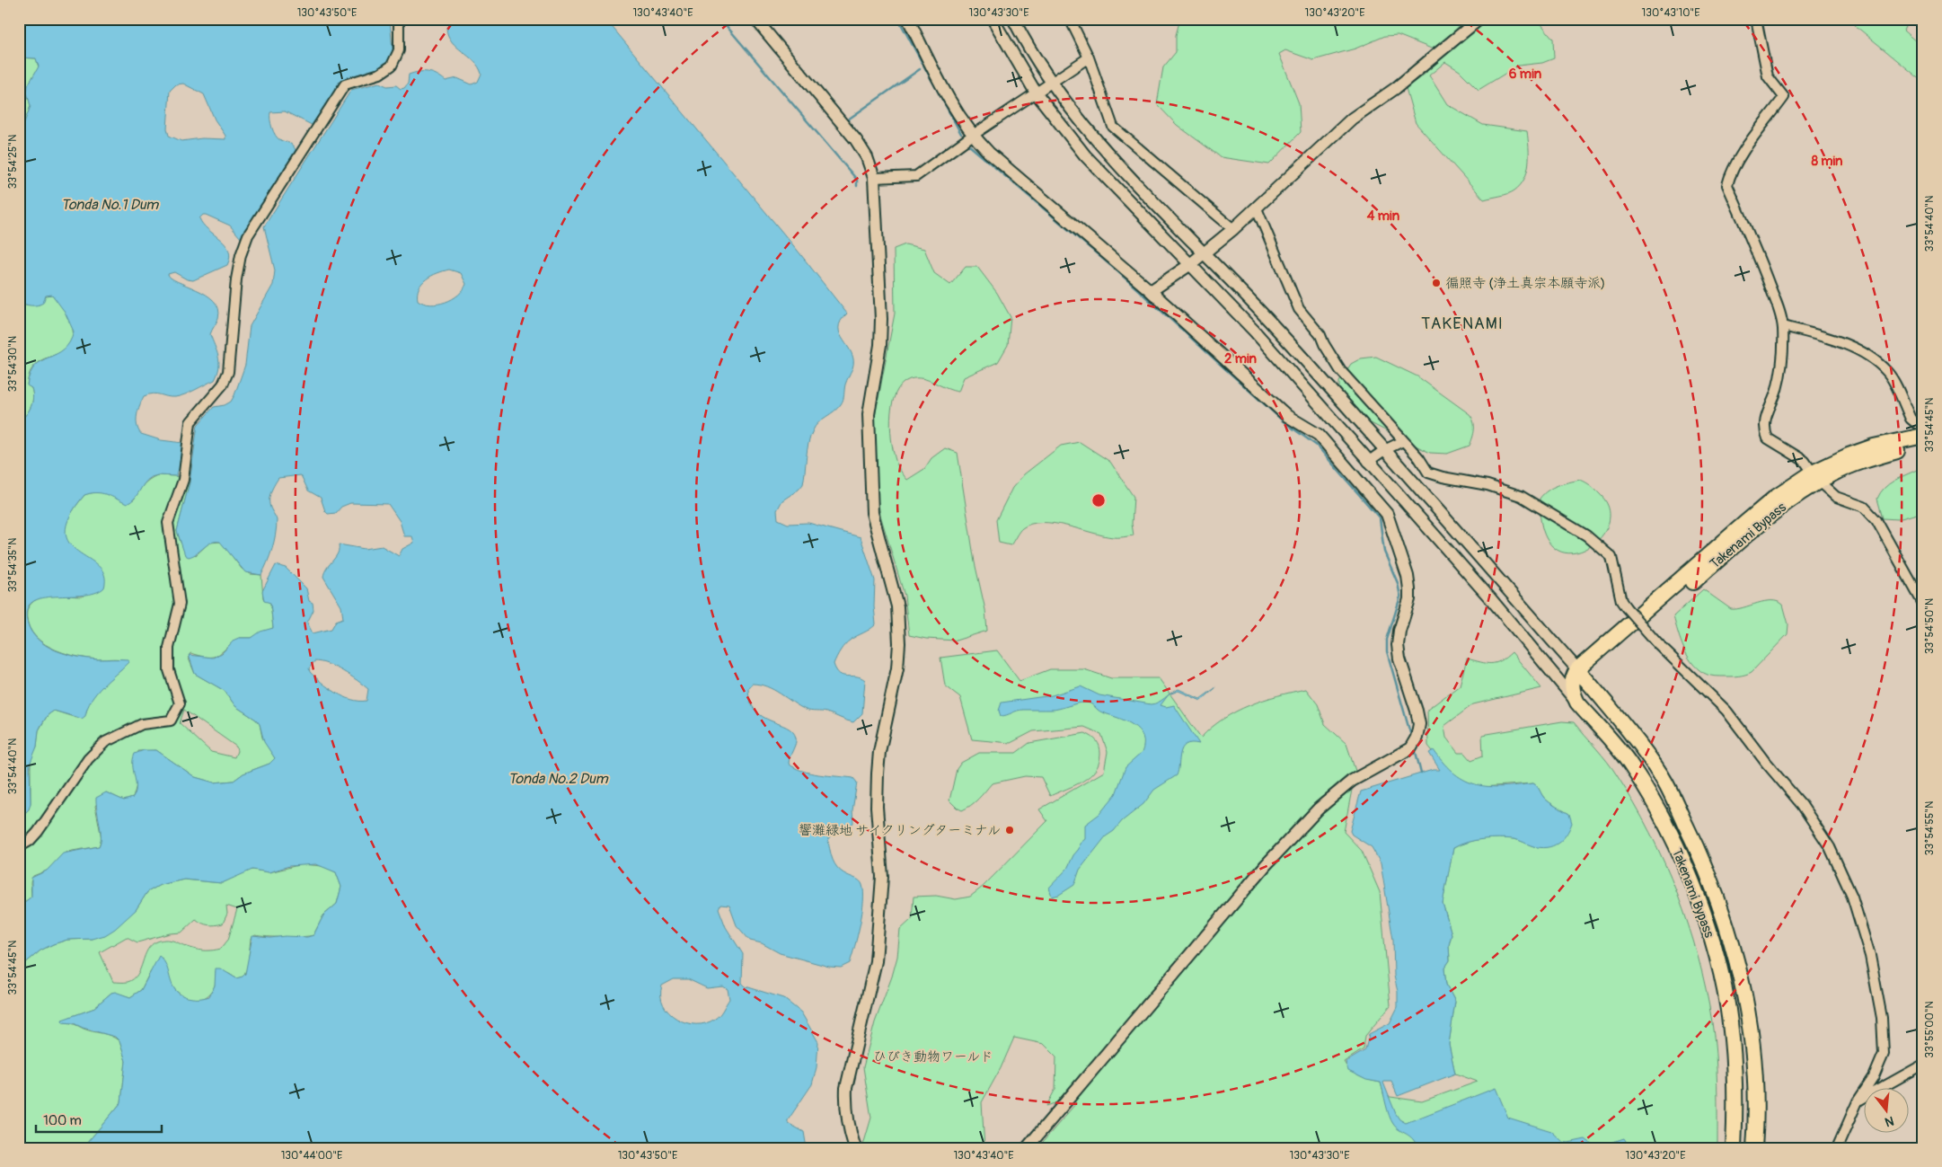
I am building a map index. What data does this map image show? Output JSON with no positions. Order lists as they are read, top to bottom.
{
  "streets": {
    "highway": ["Takenami Bypass"]
  },
  "districts": ["TAKENAMI"],
  "water": ["Tonda No.1 Dum", "Tonda No.2 Dum"],
  "parks": ["ひびき動物ワールド"],
  "places": ["徧照寺 (浄土真宗本願寺派)", "響灘緑地 サイクリングターミナル"],
  "scale_bar": "100 m",
  "north": "bottom",
  "coordinates": [
    "130°43'50\"E",
    "130°43'40\"E",
    "130°43'30\"E",
    "130°43'20\"E",
    "130°43'10\"E",
    "33°54'25\"N",
    "33°54'40\"N",
    "33°54'30\"N",
    "33°54'45\"N",
    "33°54'35\"N",
    "33°54'50\"N",
    "33°54'55\"N",
    "33°55'00\"N",
    "130°44'00\"E"
  ],
  "rings": [
    "6 min",
    "8 min",
    "4 min",
    "2 min"
  ]
}
